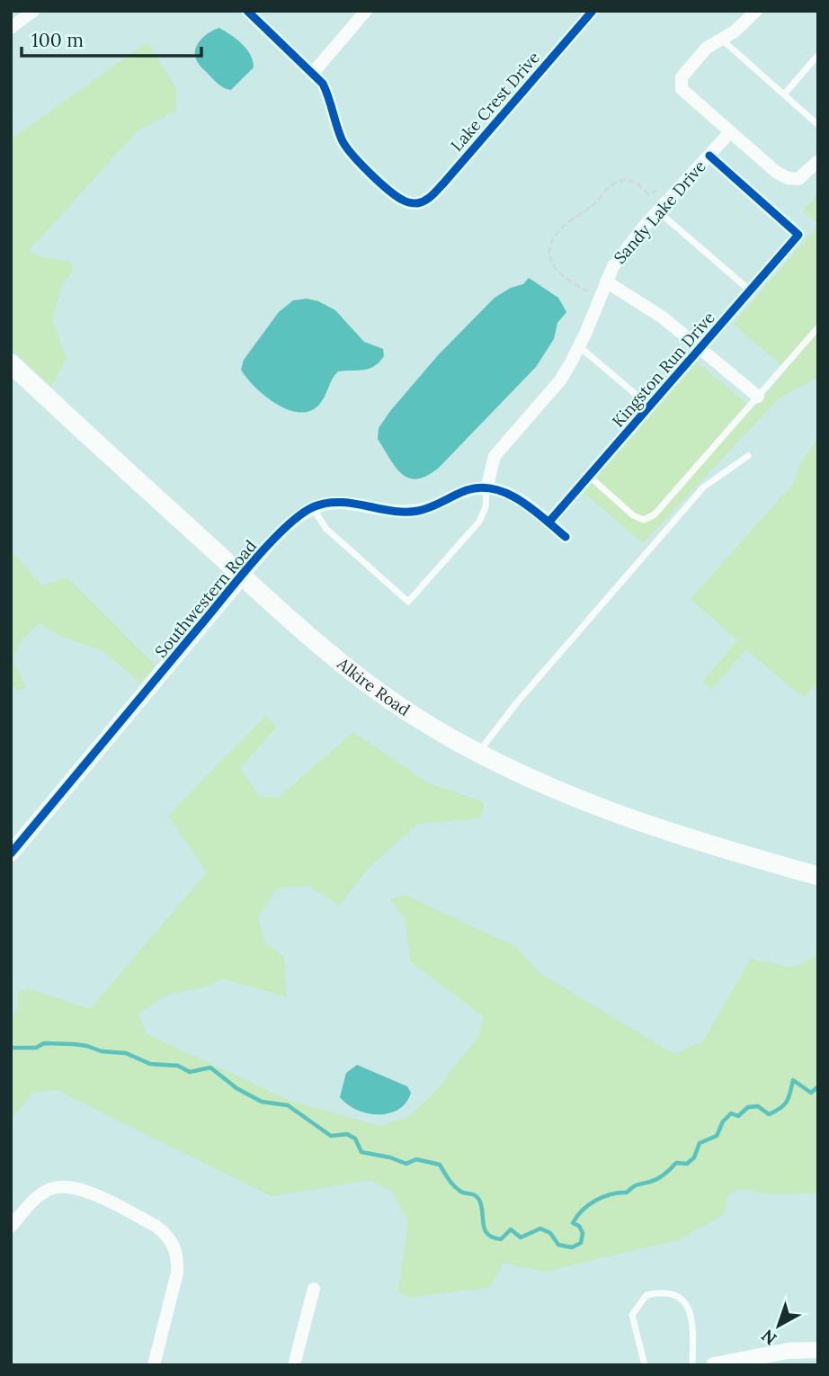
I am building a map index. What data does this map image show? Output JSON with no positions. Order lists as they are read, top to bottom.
{
  "streets": {
    "main road": ["Alkire Road"],
    "street": [
      "Lake Crest Drive",
      "Sandy Lake Drive",
      "Kingston Run Drive",
      "Southwestern Road"
    ]
  },
  "crossings": [
    ["Sandy Lake Drive", "Kingston Run Drive"],
    ["Sandy Lake Drive", "Southwestern Road"],
    ["Southwestern Road", "Alkire Road"]
  ],
  "scale_bar": "100 m",
  "north": "bottom left"
}
